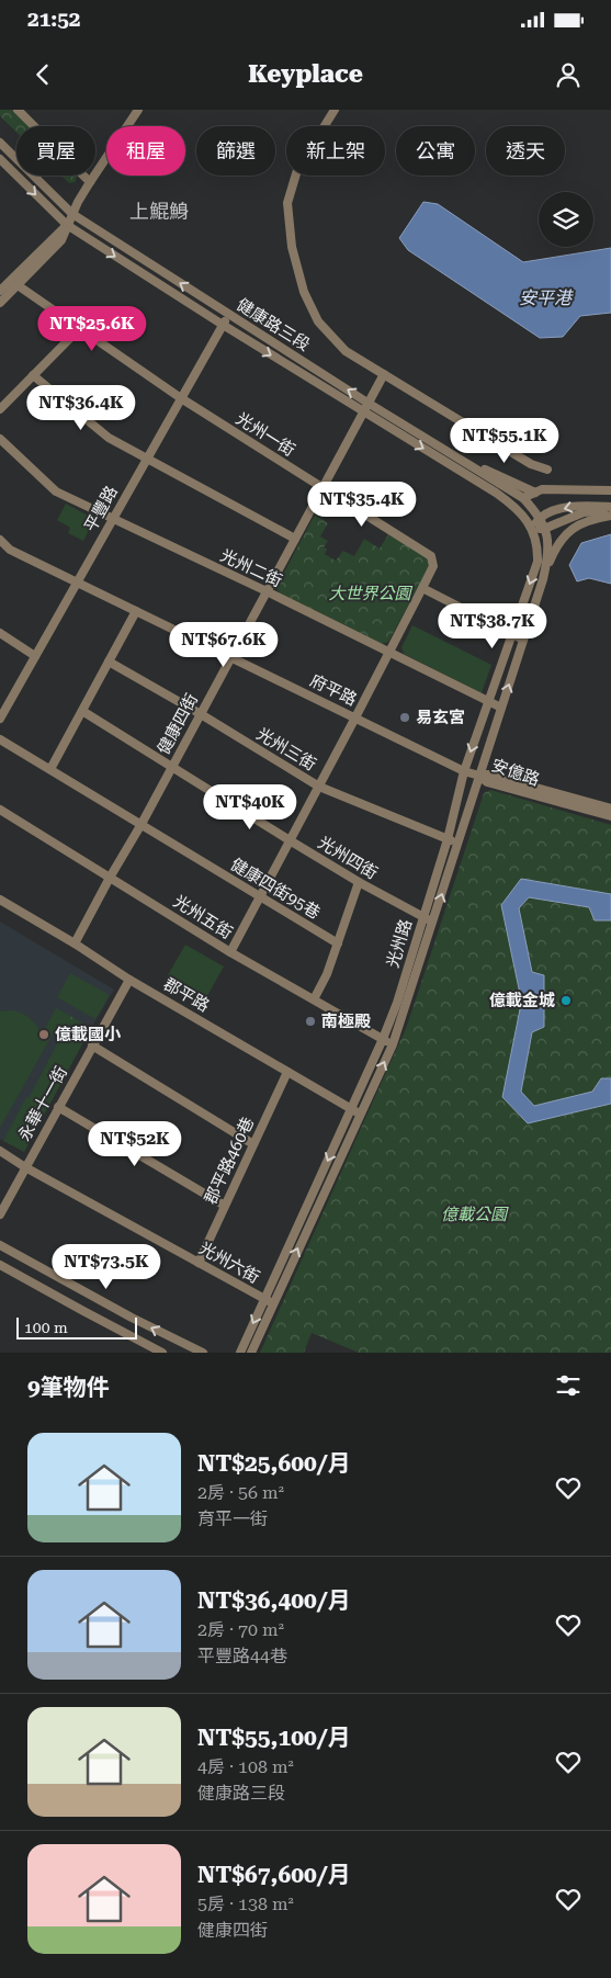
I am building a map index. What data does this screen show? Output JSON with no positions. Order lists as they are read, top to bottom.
{
  "streets": {
    "street": [
      "健康路三段",
      "光州一街",
      "平豐路",
      "光州二街",
      "府平路",
      "健康四街",
      "光州三街",
      "安億路",
      "光州四街",
      "健康四街95巷",
      "光州五街",
      "光州路",
      "郡平路",
      "永華十一街",
      "郡平路460巷",
      "光州六街"
    ]
  },
  "crossings": [
    ["健康路三段", "平豐路"],
    ["健康路三段", "健康四街"],
    ["健康路三段", "光州路"],
    ["光州一街", "平豐路"],
    ["光州一街", "光州二街"],
    ["光州一街", "府平路"],
    ["光州一街", "健康四街"],
    ["光州一街", "光州三街"],
    ["光州一街", "光州四街"],
    ["光州一街", "健康四街95巷"],
    ["光州一街", "光州五街"],
    ["平豐路", "光州二街"],
    ["平豐路", "府平路"],
    ["光州二街", "健康四街"],
    ["光州二街", "光州路"],
    ["府平路", "健康四街"],
    ["府平路", "安億路"],
    ["府平路", "光州路"],
    ["健康四街", "光州三街"],
    ["健康四街", "光州四街"],
    ["健康四街", "健康四街95巷"],
    ["健康四街", "光州五街"],
    ["健康四街", "郡平路"],
    ["光州三街", "光州路"],
    ["安億路", "光州路"],
    ["光州四街", "光州路"],
    ["光州五街", "光州路"],
    ["光州路", "郡平路"],
    ["光州路", "光州六街"],
    ["郡平路", "永華十一街"],
    ["郡平路", "郡平路460巷"],
    ["永華十一街", "光州六街"],
    ["郡平路460巷", "光州六街"]
  ],
  "districts": ["上鯤鯓"],
  "water": ["安平港"],
  "parks": ["大世界公園", "億載公園"],
  "places": [
    "易玄宮",
    "億載金城",
    "南極殿",
    "億載國小"
  ],
  "scale_bar": "100 m",
  "page": {
    "status": "21:52",
    "header": "Keyplace",
    "chip": [
      "買屋",
      "租屋",
      "篩選",
      "新上架",
      "公寓",
      "透天"
    ],
    "price": [
      "NT$25.6K",
      "NT$36.4K",
      "NT$55.1K",
      "NT$35.4K",
      "NT$38.7K",
      "NT$67.6K",
      "NT$40K",
      "NT$52K",
      "NT$73.5K"
    ],
    "scale": "100 m",
    "heading": "9筆物件",
    "list": [
      {
        "name": "NT$25,600/月",
        "note": "2房 · 56 m² · 育平一街"
      },
      {
        "name": "NT$36,400/月",
        "note": "2房 · 70 m² · 平豐路44巷"
      },
      {
        "name": "NT$55,100/月",
        "note": "4房 · 108 m² · 健康路三段"
      },
      {
        "name": "NT$67,600/月",
        "note": "5房 · 138 m² · 健康四街"
      }
    ]
  }
}
